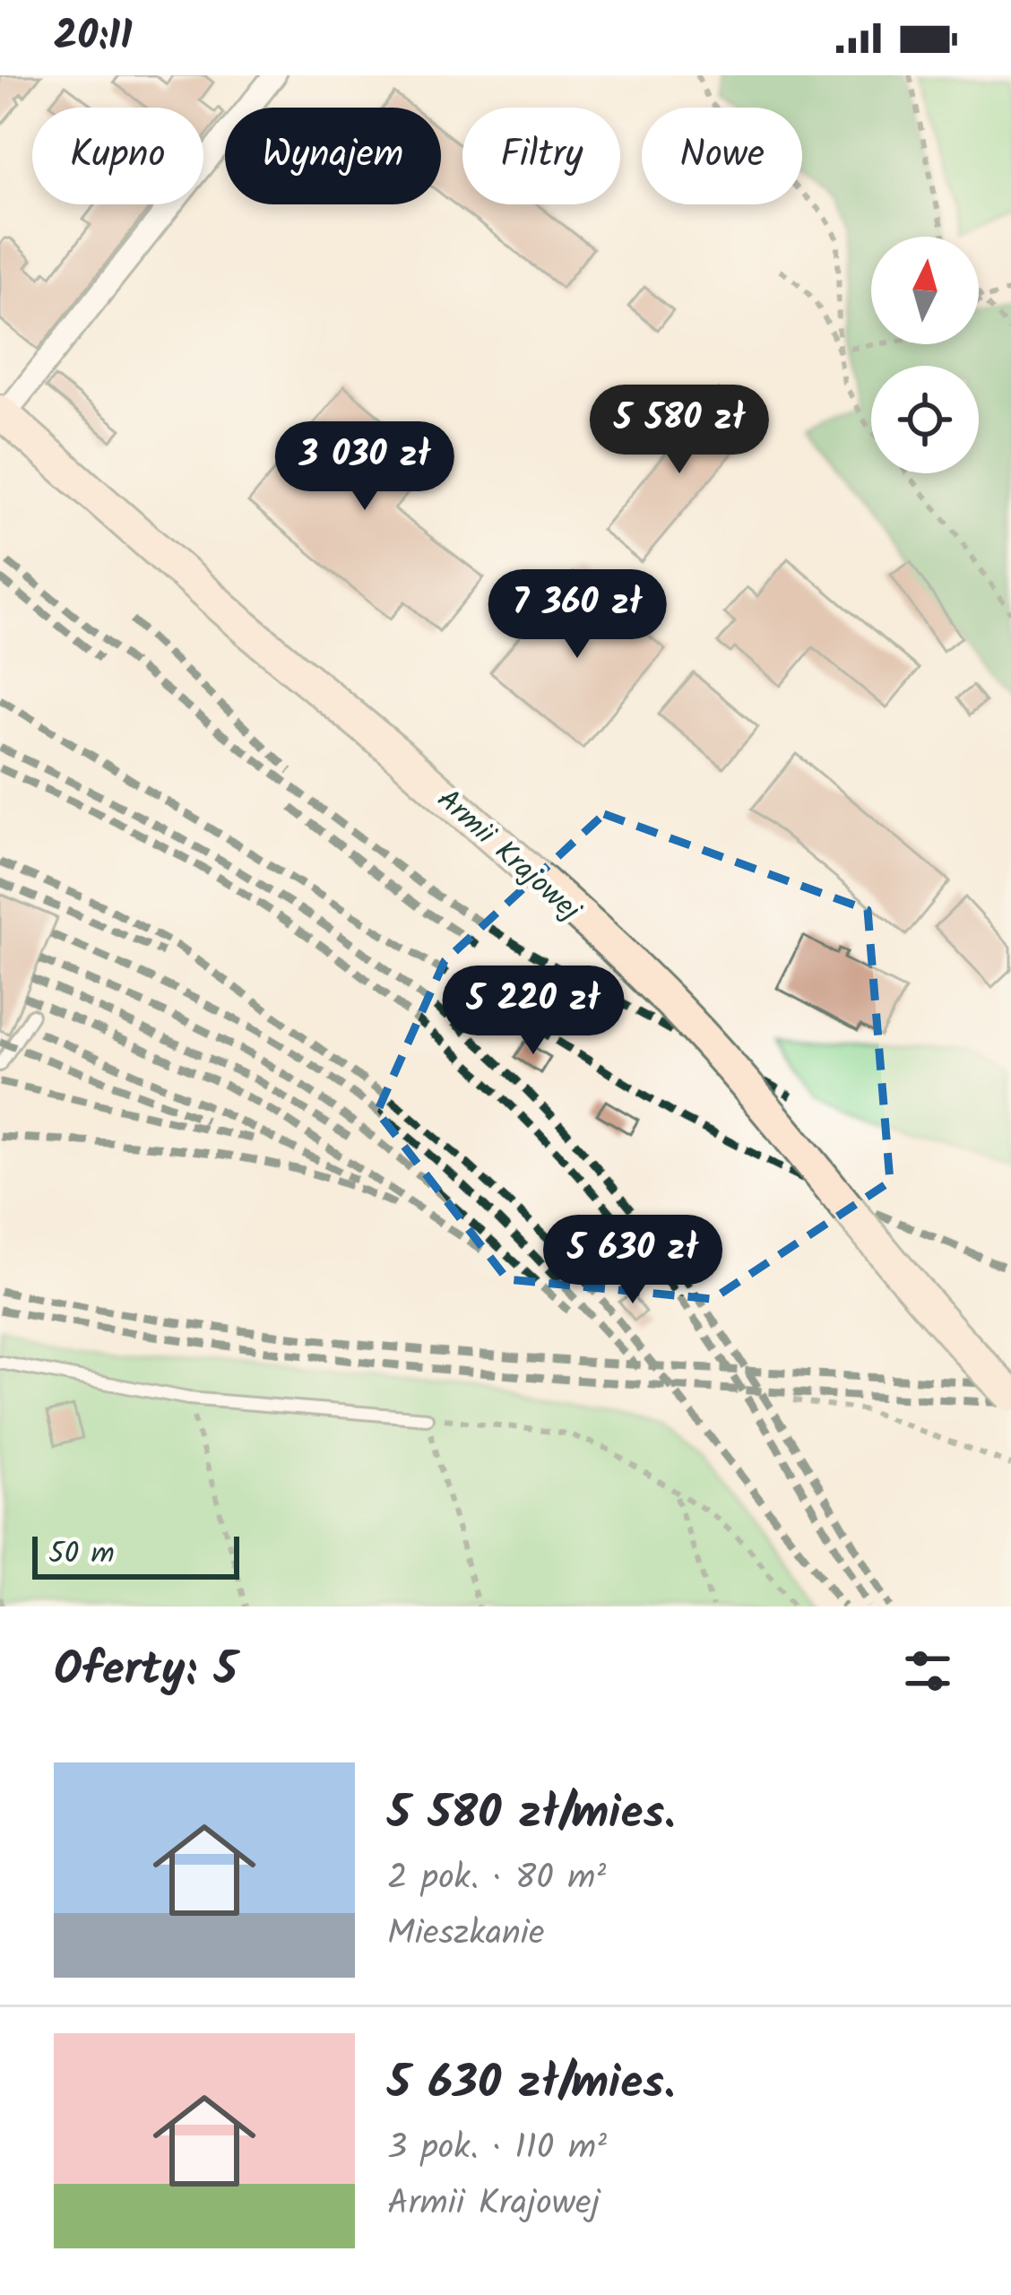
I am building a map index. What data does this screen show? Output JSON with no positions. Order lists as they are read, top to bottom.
{
  "streets": {
    "main road": ["Armii Krajowej"]
  },
  "scale_bar": "50 m",
  "north": "top",
  "page": {
    "status": "20:11",
    "chip": [
      "Kupno",
      "Wynajem",
      "Filtry",
      "Nowe"
    ],
    "price": [
      "5 580 zł",
      "3 030 zł",
      "7 360 zł",
      "5 220 zł",
      "5 630 zł"
    ],
    "scale": "50 m",
    "heading": "Oferty: 5",
    "list": [
      {
        "name": "5 580 zł/mies.",
        "note": "2 pok. · 80 m² · Mieszkanie"
      },
      {
        "name": "5 630 zł/mies.",
        "note": "3 pok. · 110 m² · Armii Krajowej"
      }
    ]
  }
}
